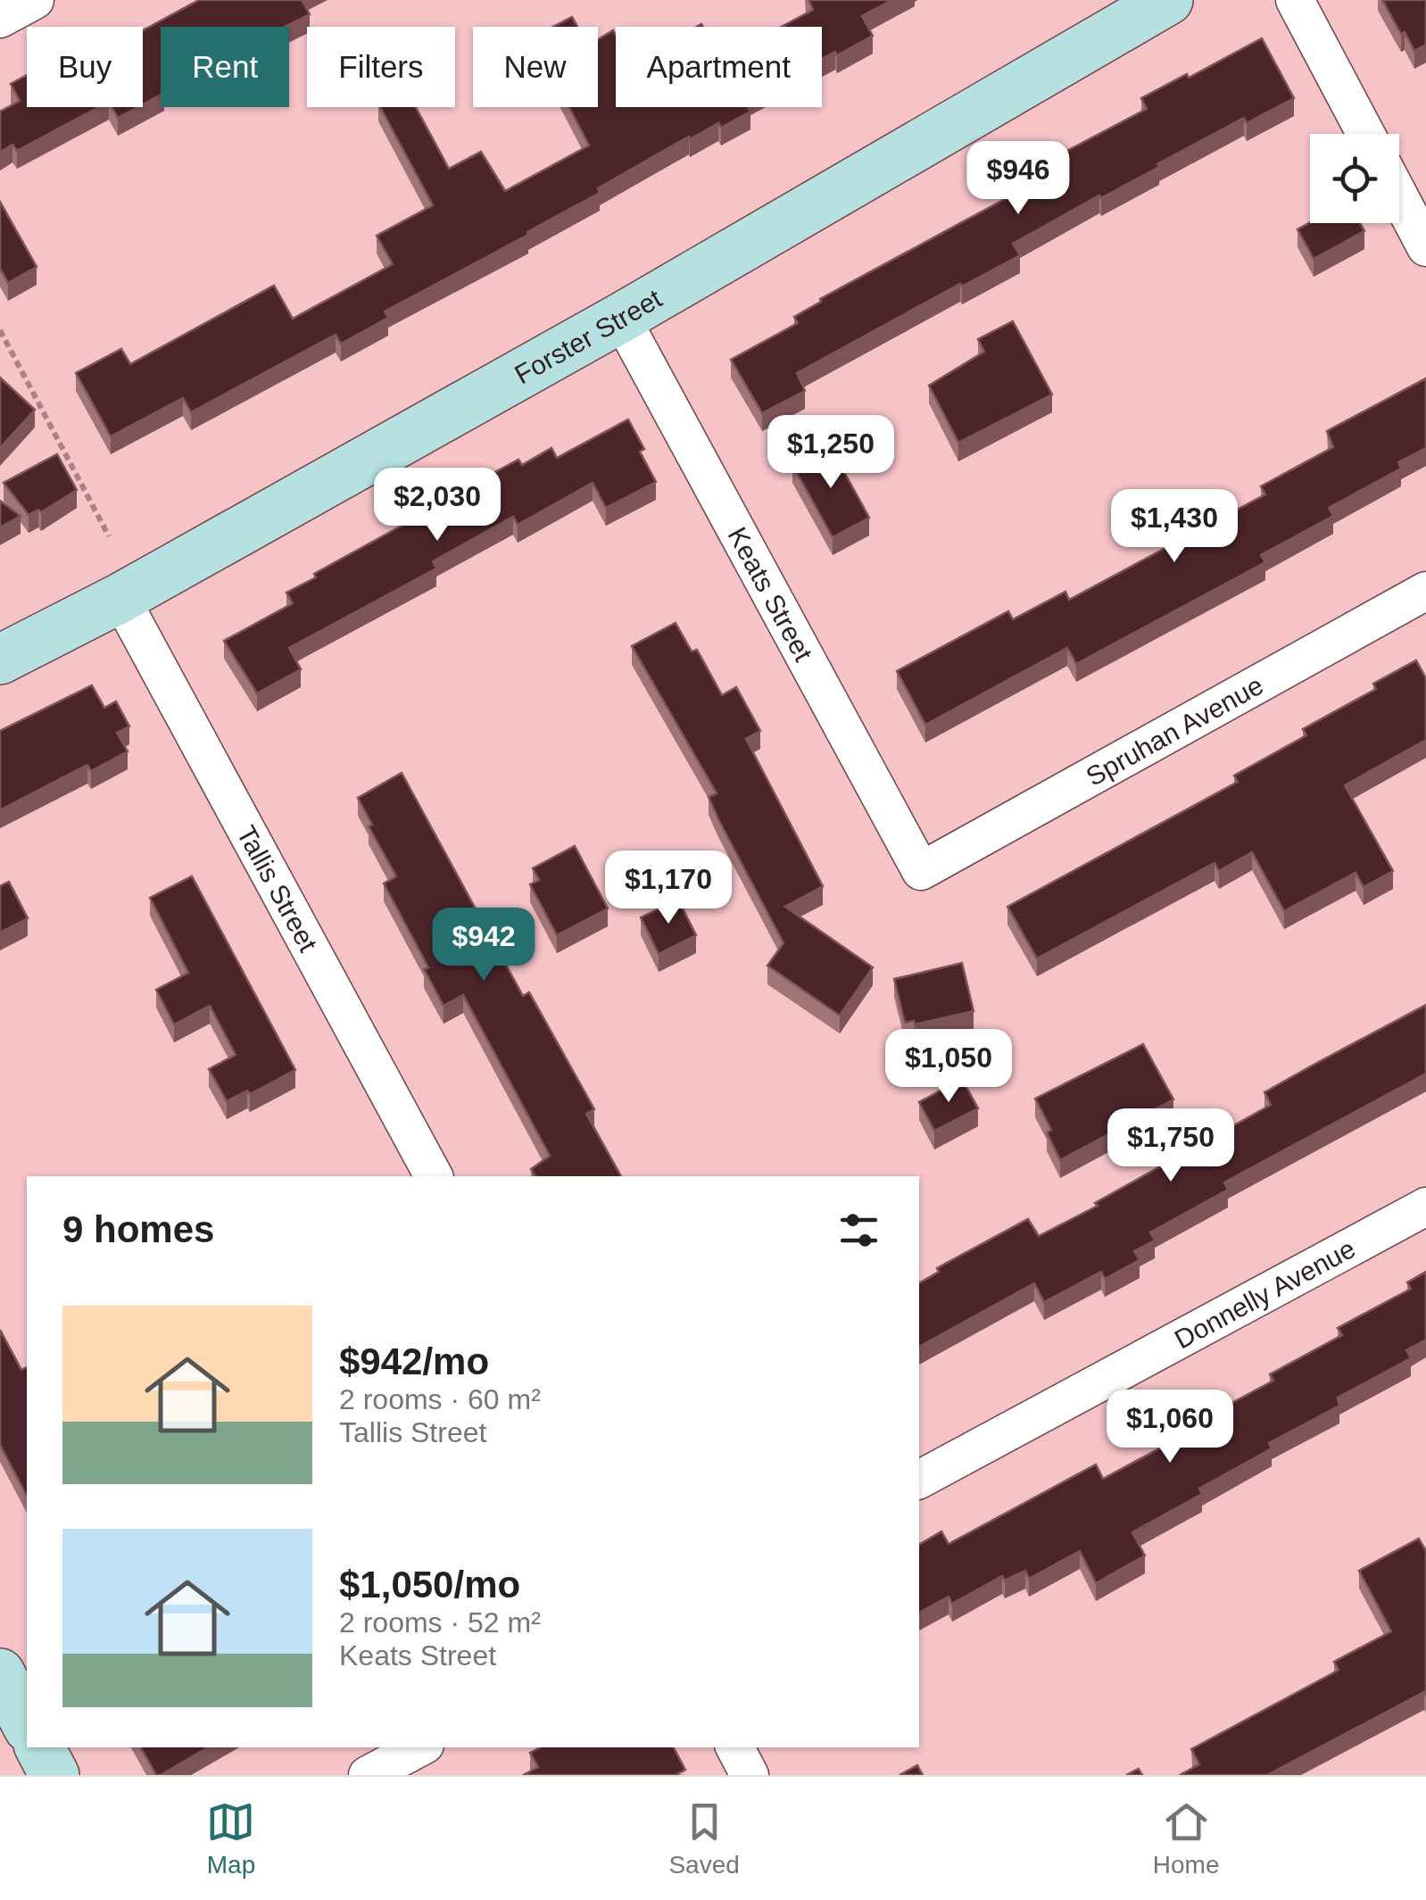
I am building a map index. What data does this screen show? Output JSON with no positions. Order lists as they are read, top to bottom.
{
  "streets": {
    "street": [
      "Forster Street",
      "Keats Street",
      "Spruhan Avenue",
      "Tallis Street",
      "Donnelly Avenue"
    ]
  },
  "crossings": [
    ["Forster Street", "Keats Street"],
    ["Forster Street", "Tallis Street"],
    ["Keats Street", "Spruhan Avenue"]
  ],
  "page": {
    "chip": [
      "Buy",
      "Rent",
      "Filters",
      "New",
      "Apartment"
    ],
    "price": [
      "$946",
      "$1,250",
      "$2,030",
      "$1,430",
      "$1,170",
      "$942",
      "$1,050",
      "$1,750",
      "$1,060"
    ],
    "heading": "9 homes",
    "list": [
      {
        "name": "$942/mo",
        "note": "2 rooms · 60 m² · Tallis Street"
      },
      {
        "name": "$1,050/mo",
        "note": "2 rooms · 52 m² · Keats Street"
      }
    ],
    "tabs": ["Map", "Saved", "Home"]
  }
}
